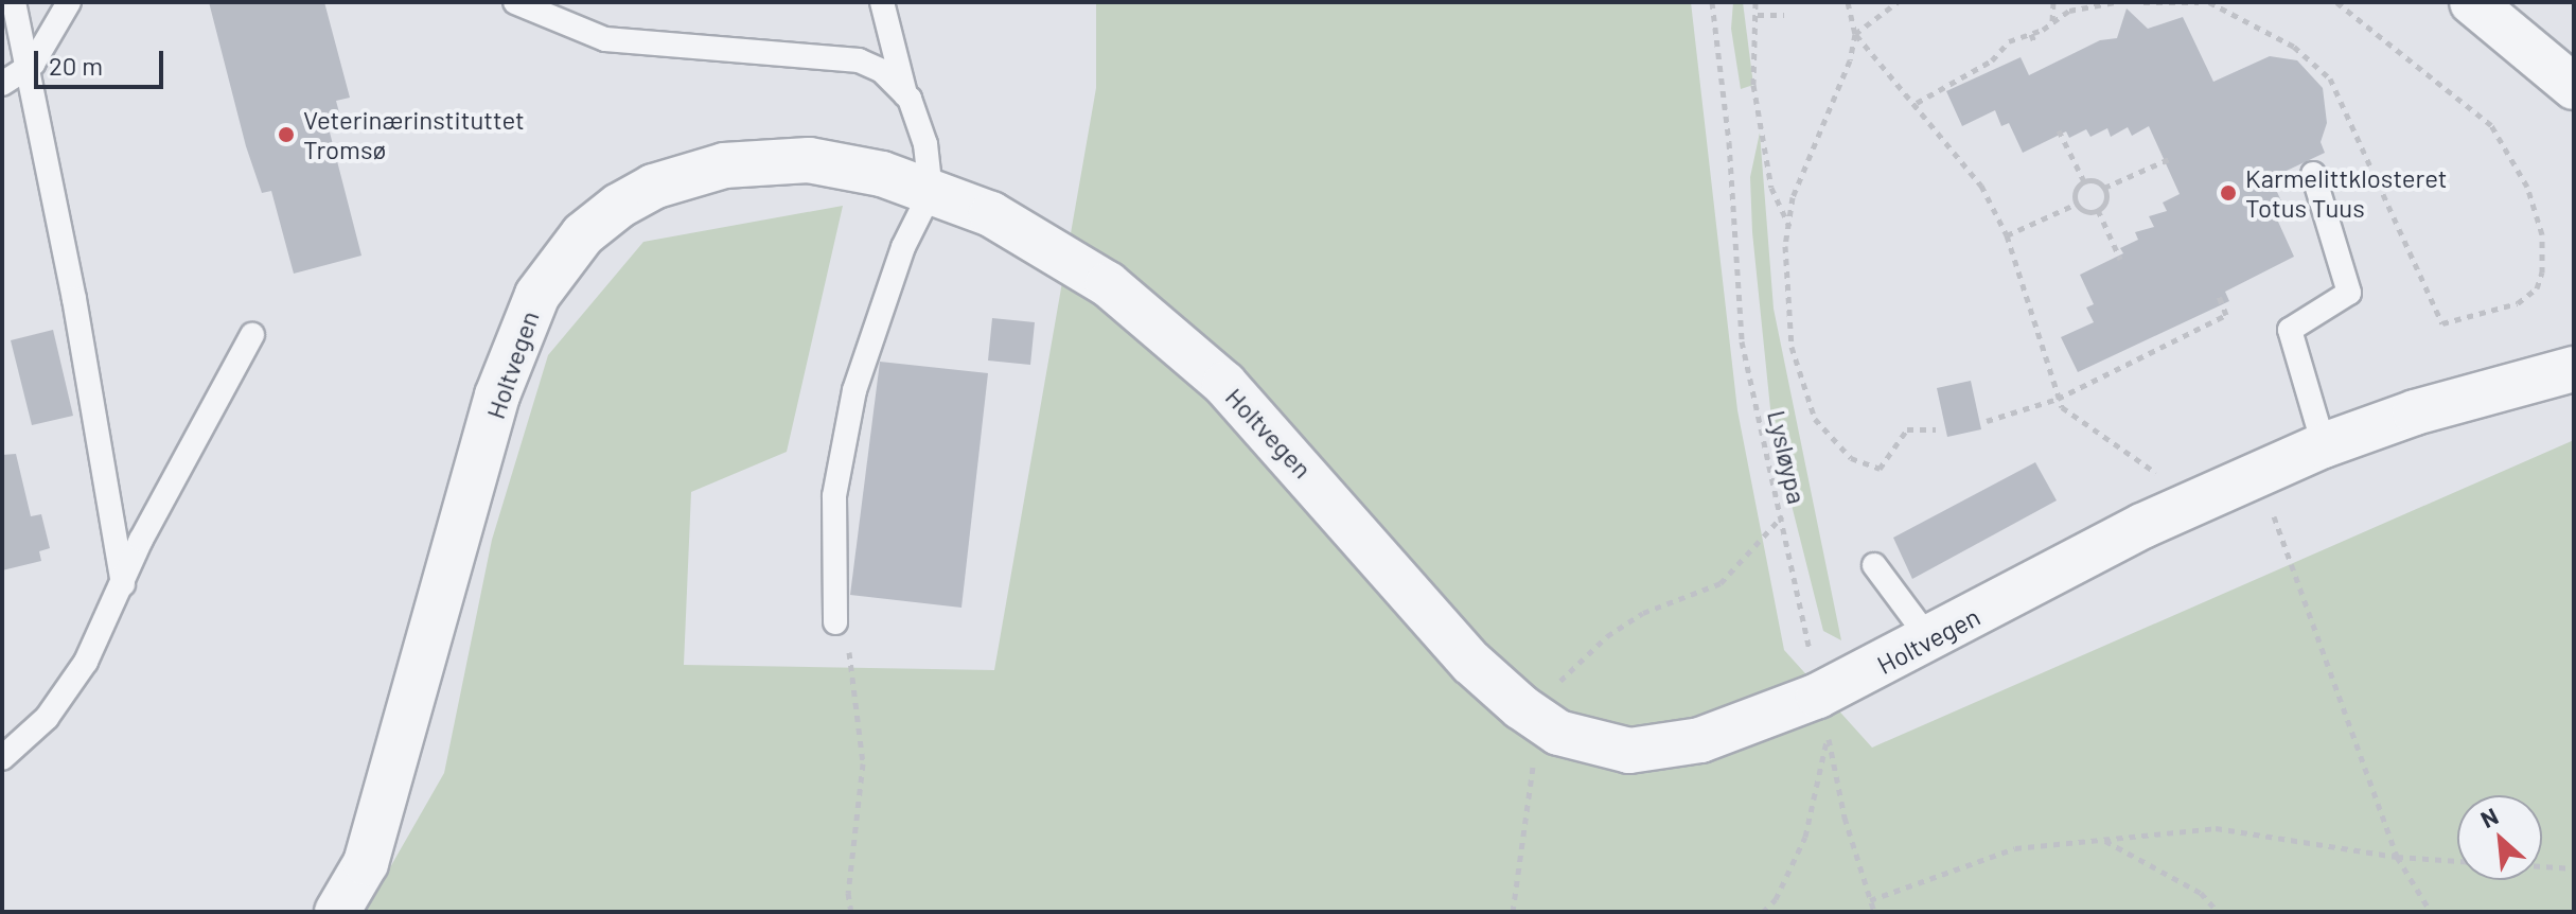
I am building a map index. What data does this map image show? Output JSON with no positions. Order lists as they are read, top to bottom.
{
  "streets": {
    "street": ["Holtvegen"],
    "path": ["Lysløypa"]
  },
  "crossings": [
    ["Holtvegen", "Lysløypa"]
  ],
  "places": ["Veterinærinstituttet Tromsø", "Karmelittklosteret Totus Tuus"],
  "scale_bar": "20 m",
  "north": "top left"
}
